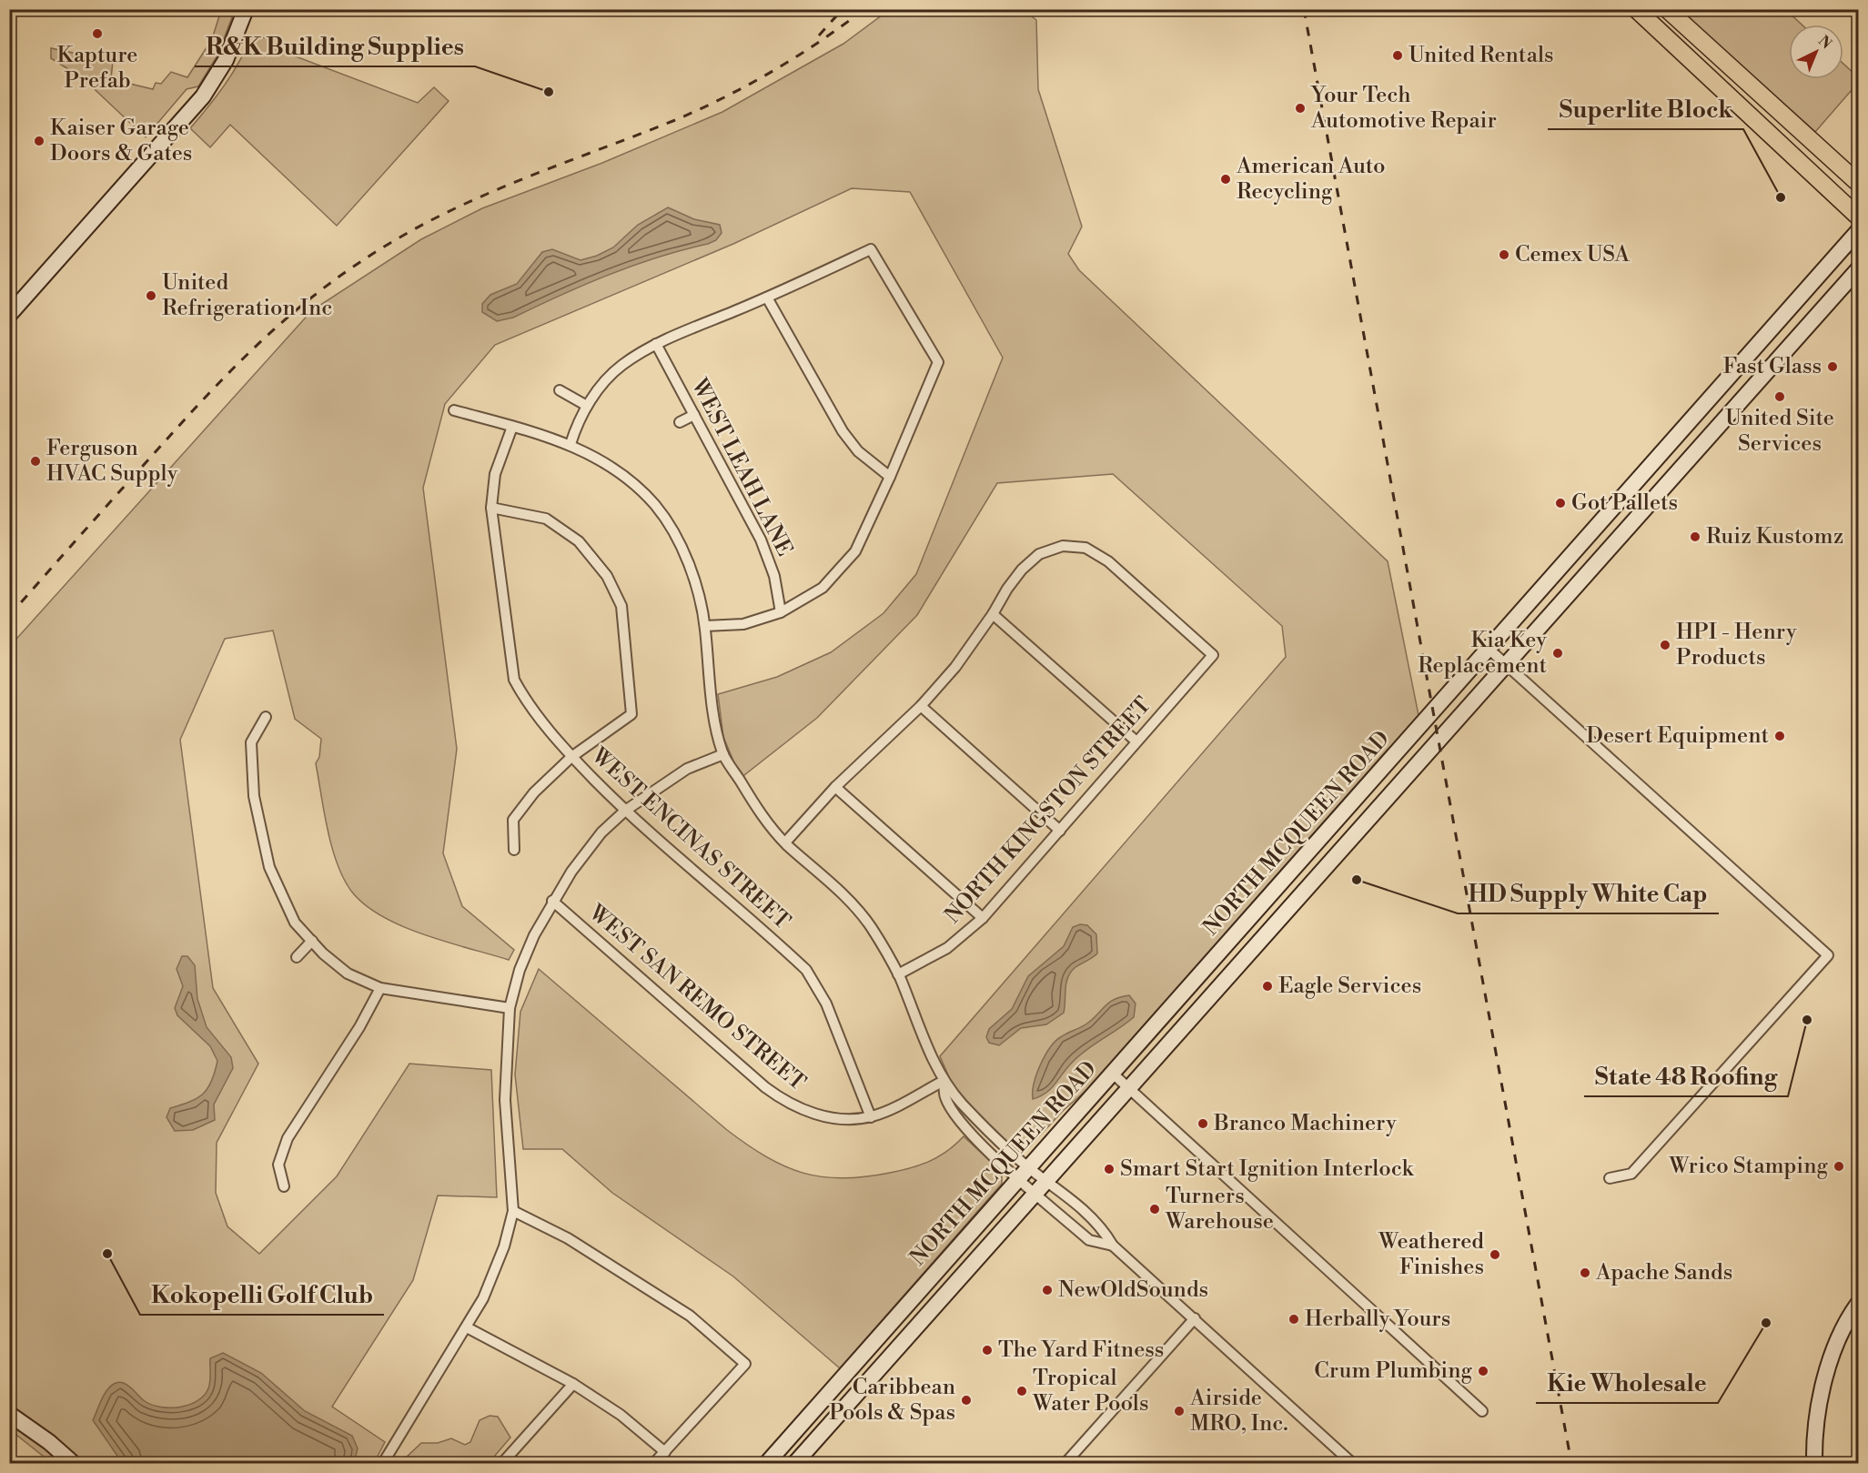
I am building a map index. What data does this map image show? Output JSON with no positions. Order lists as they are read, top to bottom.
{
  "streets": {
    "main road": ["NORTH MCQUEEN ROAD"],
    "street": [
      "WEST LEAH LANE",
      "NORTH KINGSTON STREET",
      "WEST ENCINAS STREET",
      "WEST SAN REMO STREET"
    ]
  },
  "crossings": [
    ["WEST ENCINAS STREET", "WEST SAN REMO STREET"]
  ],
  "places": [
    "Kapture Prefab",
    "United Rentals",
    "R&K Building Supplies",
    "Your Tech Automotive Repair",
    "Kaiser Garage Doors & Gates",
    "American Auto Recycling",
    "Superlite Block",
    "Cemex USA",
    "United Refrigeration Inc",
    "Fast Glass",
    "United Site Services",
    "Ferguson HVAC Supply",
    "Got Pallets",
    "Ruiz Kustomz",
    "HPI - Henry Products",
    "Kia Key Replacement",
    "Desert Equipment",
    "HD Supply White Cap",
    "Eagle Services",
    "State 48 Roofing",
    "Branco Machinery",
    "Wrico Stamping",
    "Smart Start Ignition Interlock",
    "Turners Warehouse",
    "Kokopelli Golf Club",
    "Weathered Finishes",
    "Apache Sands",
    "NewOldSounds",
    "Herbally Yours",
    "Kie Wholesale",
    "The Yard Fitness",
    "Crum Plumbing",
    "Tropical Water Pools",
    "Caribbean Pools & Spas",
    "Airside MRO, Inc."
  ],
  "north": "top right"
}
